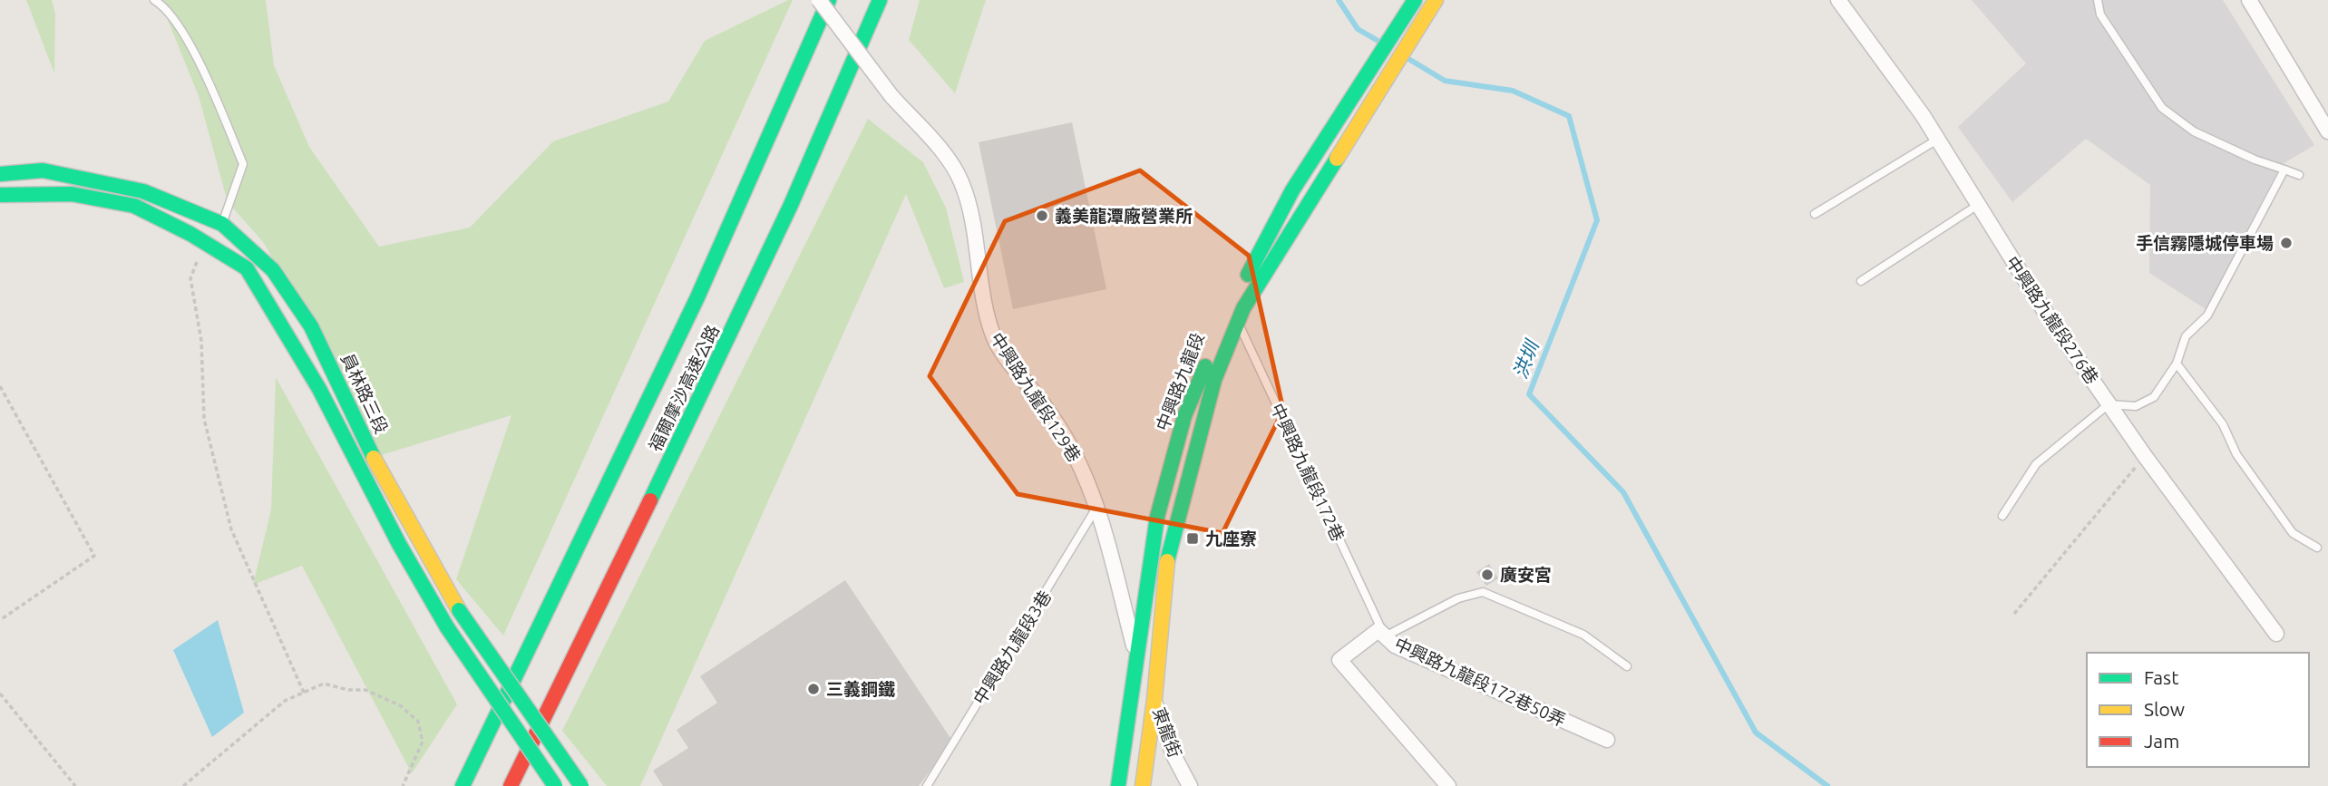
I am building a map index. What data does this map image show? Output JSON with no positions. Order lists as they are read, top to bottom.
{
  "streets": {
    "main road": ["中興路九龍段", "福爾摩沙高速公路", "員林路三段"],
    "street": [
      "中興路九龍段276巷",
      "中興路九龍段129巷",
      "中興路九龍段172巷50弄",
      "東龍街"
    ],
    "lane": ["中興路九龍段172巷", "中興路九龍段3巷"]
  },
  "crossings": [
    ["中興路九龍段", "中興路九龍段129巷"],
    ["中興路九龍段", "中興路九龍段172巷"],
    ["中興路九龍段", "東龍街"],
    ["中興路九龍段129巷", "中興路九龍段3巷"],
    ["中興路九龍段129巷", "東龍街"],
    ["中興路九龍段172巷", "中興路九龍段172巷50弄"]
  ],
  "water": ["洪圳"],
  "places": {
    "other": [
      "義美龍潭廠營業所",
      "手信霧隱城停車場",
      "廣安宮",
      "三義鋼鐵"
    ],
    "transit": ["九座寮"]
  },
  "legend": ["Fast", "Slow", "Jam"]
}
